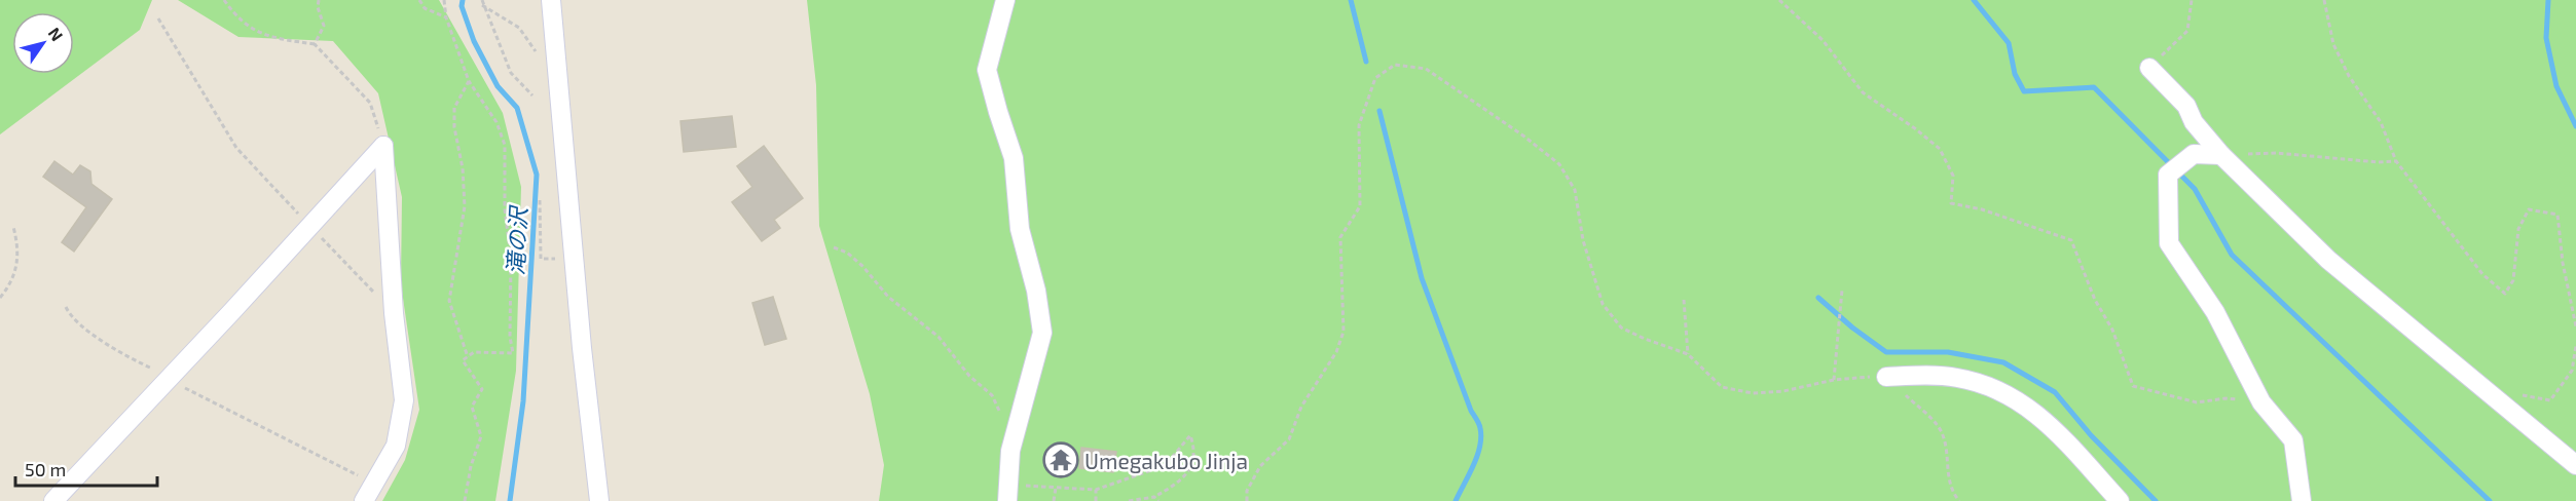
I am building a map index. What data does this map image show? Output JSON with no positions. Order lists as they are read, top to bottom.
{
  "water": ["滝の沢"],
  "places": {
    "temple": ["Umegakubo Jinja"]
  },
  "scale_bar": "50 m",
  "north": "top right"
}
